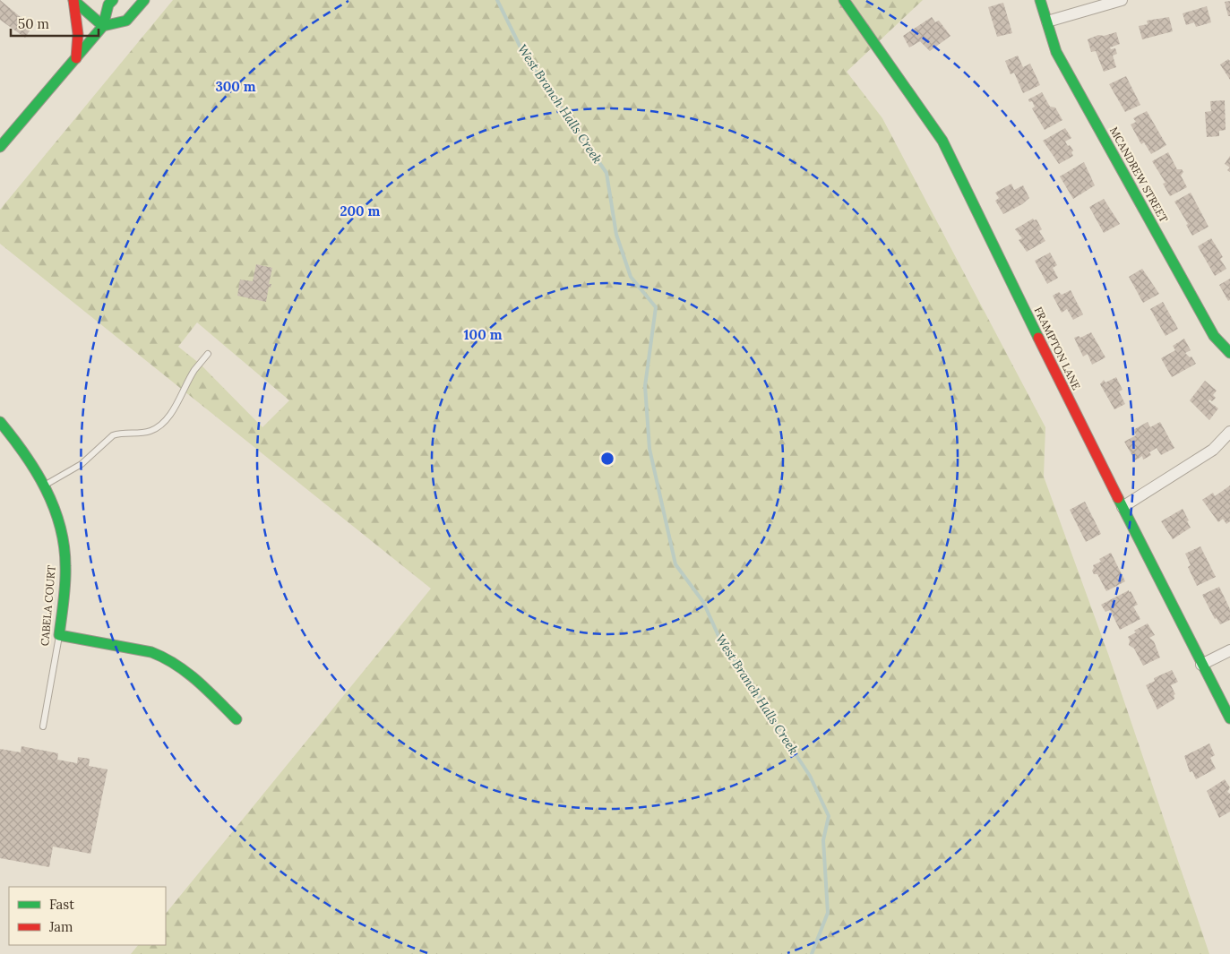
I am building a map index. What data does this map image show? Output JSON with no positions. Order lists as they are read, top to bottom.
{
  "streets": {
    "street": ["MCANDREW STREET", "FRAMPTON LANE", "CABELA COURT"]
  },
  "water": ["West Branch Halls Creek"],
  "legend": ["Fast", "Jam"],
  "scale_bar": "50 m",
  "rings": ["300 m", "200 m", "100 m"]
}
